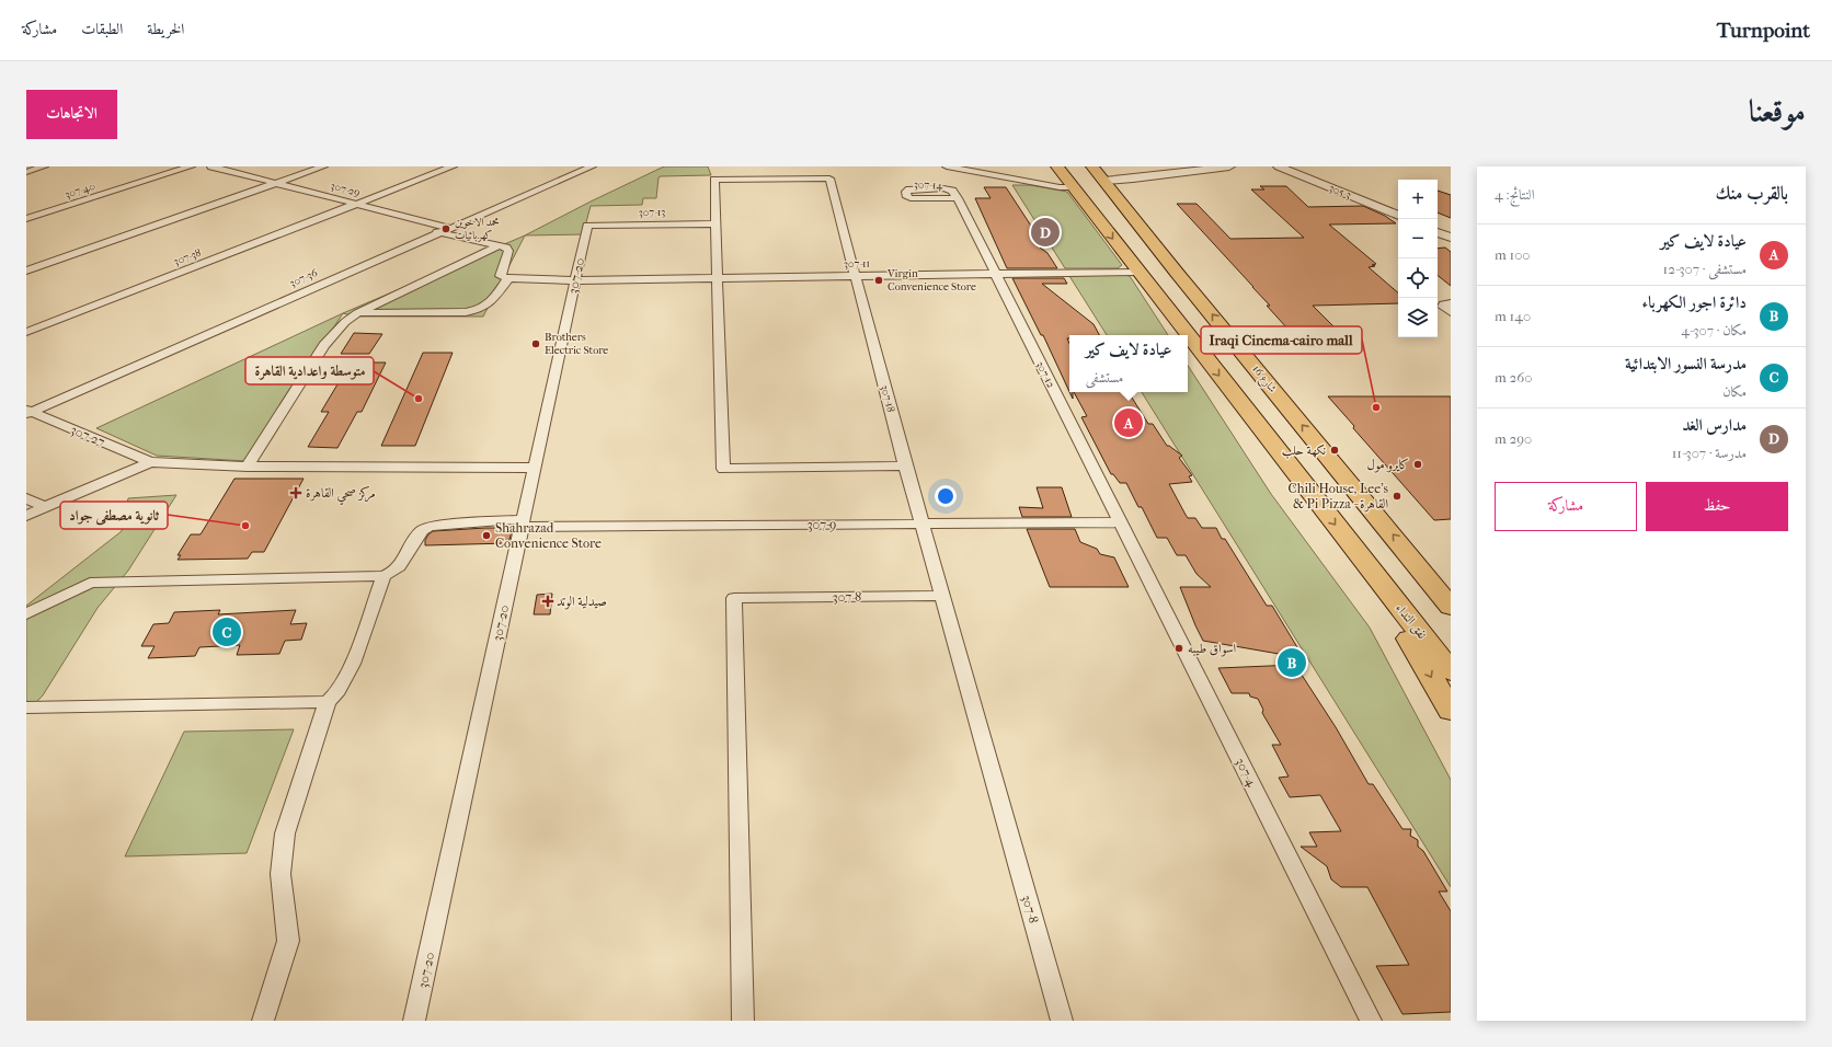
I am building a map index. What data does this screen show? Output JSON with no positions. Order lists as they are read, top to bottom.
{
  "streets": {
    "main road": ["شارع 16", "نفق النداء"],
    "street": [
      "307-14",
      "307-29",
      "307-40",
      "305-3",
      "307-13",
      "307-38",
      "307-11",
      "307-20",
      "307-36",
      "307-12",
      "307-18",
      "307-27",
      "307-9",
      "307-8",
      "307-4"
    ]
  },
  "crossings": [
    ["307-14", "307-11"],
    ["307-14", "307-12"],
    ["307-29", "307-38"],
    ["307-29", "307-36"],
    ["307-13", "307-20"],
    ["307-13", "307-18"],
    ["307-11", "307-20"],
    ["307-11", "307-12"],
    ["307-11", "شارع 16"],
    ["307-11", "307-18"],
    ["307-20", "307-9"],
    ["307-36", "307-27"],
    ["307-12", "307-9"],
    ["307-12", "307-4"],
    ["شارع 16", "نفق النداء"],
    ["307-9", "307-4"]
  ],
  "places": {
    "other": [
      "محمد الاخوين كهربائيات",
      "Virgin Convenience Store",
      "Brothers Electric Store",
      "متوسطة واعدادية القاهرة",
      "Iraqi Cinema-cairo mall",
      "نكهة حلب",
      "كايرو مول",
      "Chili House, Lee's & Pi Pizza - القاهرة",
      "ثانوية مصطفى جواد",
      "Shahrazad Convenience Store",
      "اسواق طيبه"
    ],
    "health": ["مركز صحي القاهرة", "صيدلية الوتد"]
  },
  "page": {
    "header": "Turnpoint",
    "nav": ["الخريطة", "الطبقات", "مشاركة"],
    "title": "موقعنا",
    "buttons": [
      "الاتجاهات",
      ["حفظ", "مشاركة"]
    ],
    "heading": ["بالقرب منك", "النتائج: 4"],
    "map_buttons": ["+", "−"],
    "pins": [
      "D",
      "A",
      "C",
      "B"
    ],
    "list": [
      {
        "mark": "A",
        "name": "عيادة لايف كير",
        "note": "مستشفى · 307-12",
        "value": "100 m"
      },
      {
        "mark": "B",
        "name": "دائرة اجور الكهرباء",
        "note": "مكان · 307-4",
        "value": "140 m"
      },
      {
        "mark": "C",
        "name": "مدرسة النسور الابتدائية",
        "note": "مكان",
        "value": "260 m"
      },
      {
        "mark": "D",
        "name": "مدارس الغد",
        "note": "مدرسة · 307-11",
        "value": "290 m"
      }
    ],
    "popup": ["عيادة لايف كير", "مستشفى"]
  }
}
